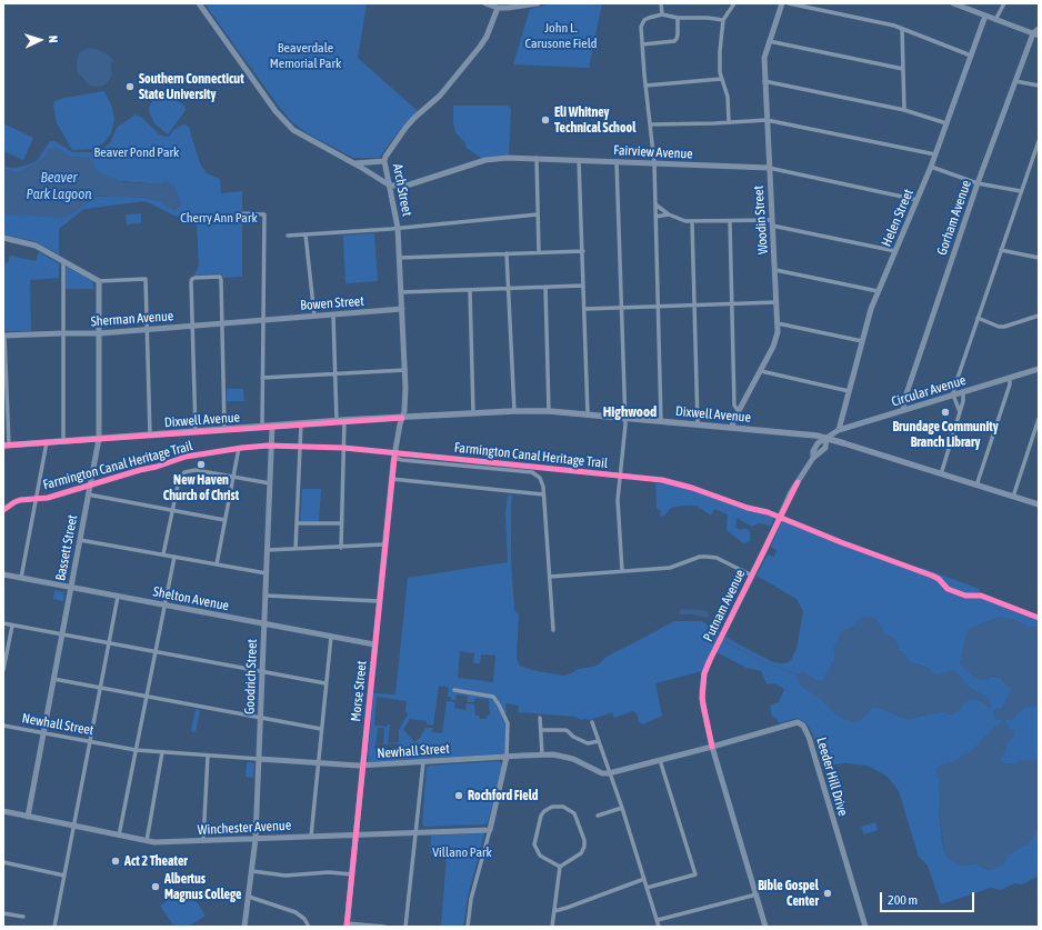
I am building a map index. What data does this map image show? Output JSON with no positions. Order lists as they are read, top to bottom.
{
  "streets": {
    "main road": ["Dixwell Avenue"],
    "street": [
      "Fairview Avenue",
      "Arch Street",
      "Helen Street",
      "Gorham Avenue",
      "Woodin Street",
      "Bowen Street",
      "Sherman Avenue",
      "Circular Avenue",
      "Bassett Street",
      "Shelton Avenue",
      "Putnam Avenue",
      "Goodrich Street",
      "Morse Street",
      "Newhall Street",
      "Leeder Hill Drive",
      "Winchester Avenue"
    ],
    "cycle path": ["Farmington Canal Heritage Trail"]
  },
  "crossings": [
    ["Fairview Avenue", "Arch Street"],
    ["Fairview Avenue", "Helen Street"],
    ["Fairview Avenue", "Woodin Street"],
    ["Arch Street", "Bowen Street"],
    ["Arch Street", "Dixwell Avenue"],
    ["Arch Street", "Morse Street"],
    ["Helen Street", "Circular Avenue"],
    ["Gorham Avenue", "Circular Avenue"],
    ["Woodin Street", "Dixwell Avenue"],
    ["Bowen Street", "Sherman Avenue"],
    ["Sherman Avenue", "Bassett Street"],
    ["Circular Avenue", "Dixwell Avenue"],
    ["Circular Avenue", "Putnam Avenue"],
    ["Dixwell Avenue", "Bassett Street"],
    ["Dixwell Avenue", "Putnam Avenue"],
    ["Dixwell Avenue", "Goodrich Street"],
    ["Dixwell Avenue", "Morse Street"],
    ["Bassett Street", "Shelton Avenue"],
    ["Bassett Street", "Newhall Street"],
    ["Bassett Street", "Winchester Avenue"],
    ["Shelton Avenue", "Goodrich Street"],
    ["Shelton Avenue", "Morse Street"],
    ["Putnam Avenue", "Leeder Hill Drive"],
    ["Goodrich Street", "Newhall Street"],
    ["Goodrich Street", "Winchester Avenue"],
    ["Morse Street", "Newhall Street"],
    ["Morse Street", "Winchester Avenue"]
  ],
  "districts": ["Highwood"],
  "water": ["Beaver Park Lagoon"],
  "parks": [
    "John L. Carusone Field",
    "Beaverdale Memorial Park",
    "Beaver Pond Park",
    "Cherry Ann Park",
    "Villano Park"
  ],
  "places": [
    "Southern Connecticut State University",
    "Eli Whitney Technical School",
    "Brundage Community Branch Library",
    "New Haven Church of Christ",
    "Rochford Field",
    "Act 2 Theater",
    "Albertus Magnus College",
    "Bible Gospel Center"
  ],
  "scale_bar": "200 m",
  "north": "right"
}
